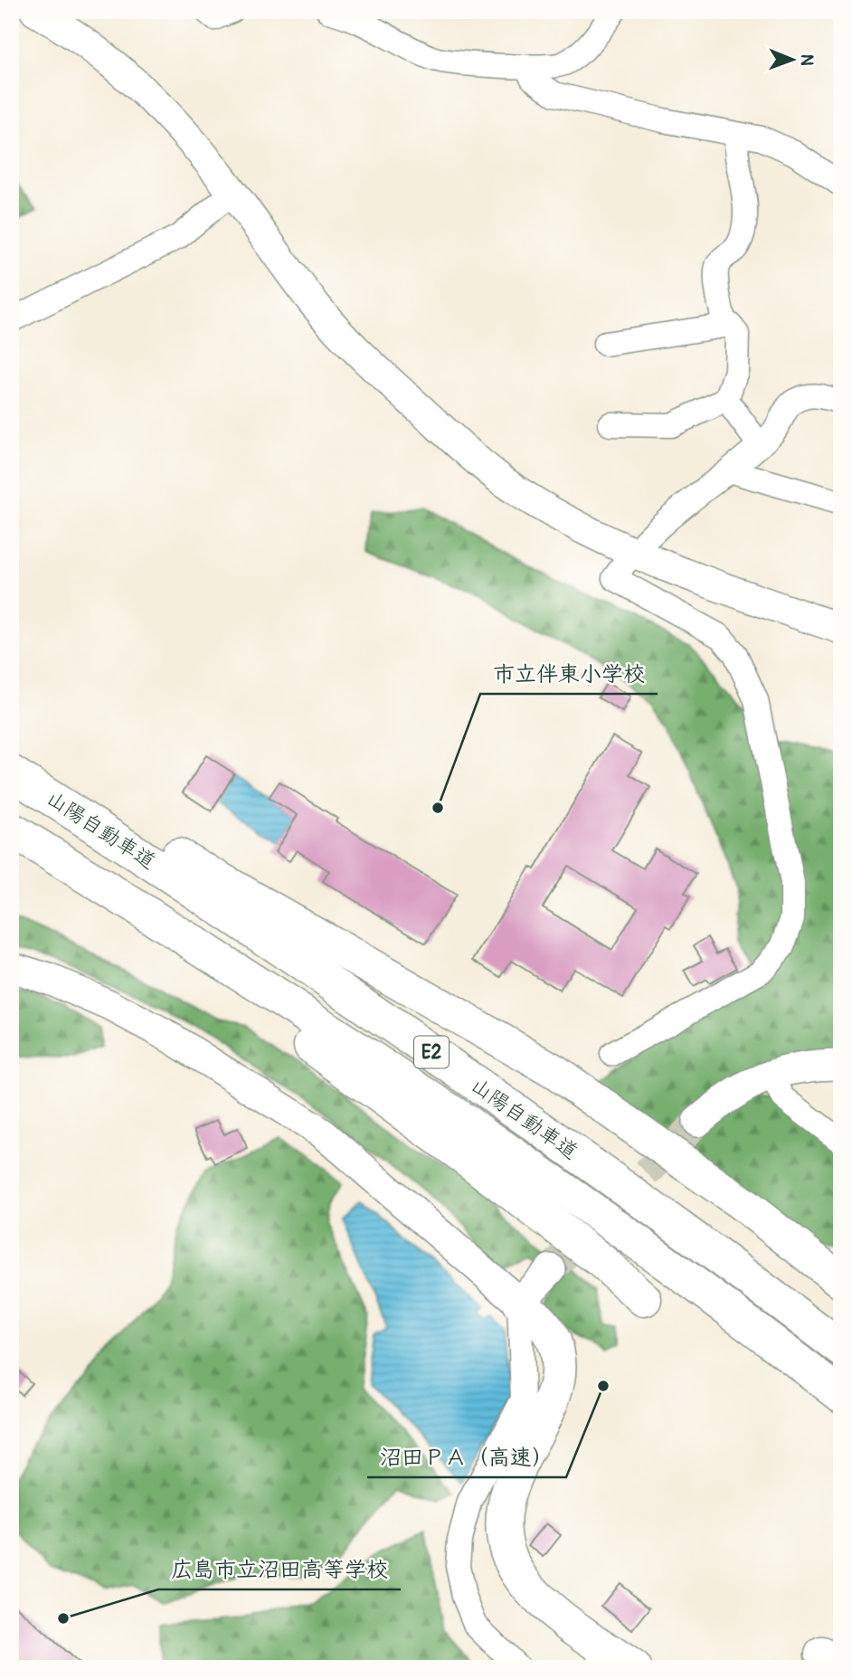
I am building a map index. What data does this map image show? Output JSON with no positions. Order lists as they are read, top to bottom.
{
  "streets": {
    "highway": ["山陽自動車道", "E2"]
  },
  "places": ["市立伴東小学校", "沼田ＰＡ（高速）", "広島市立沼田高等学校"],
  "north": "right"
}
